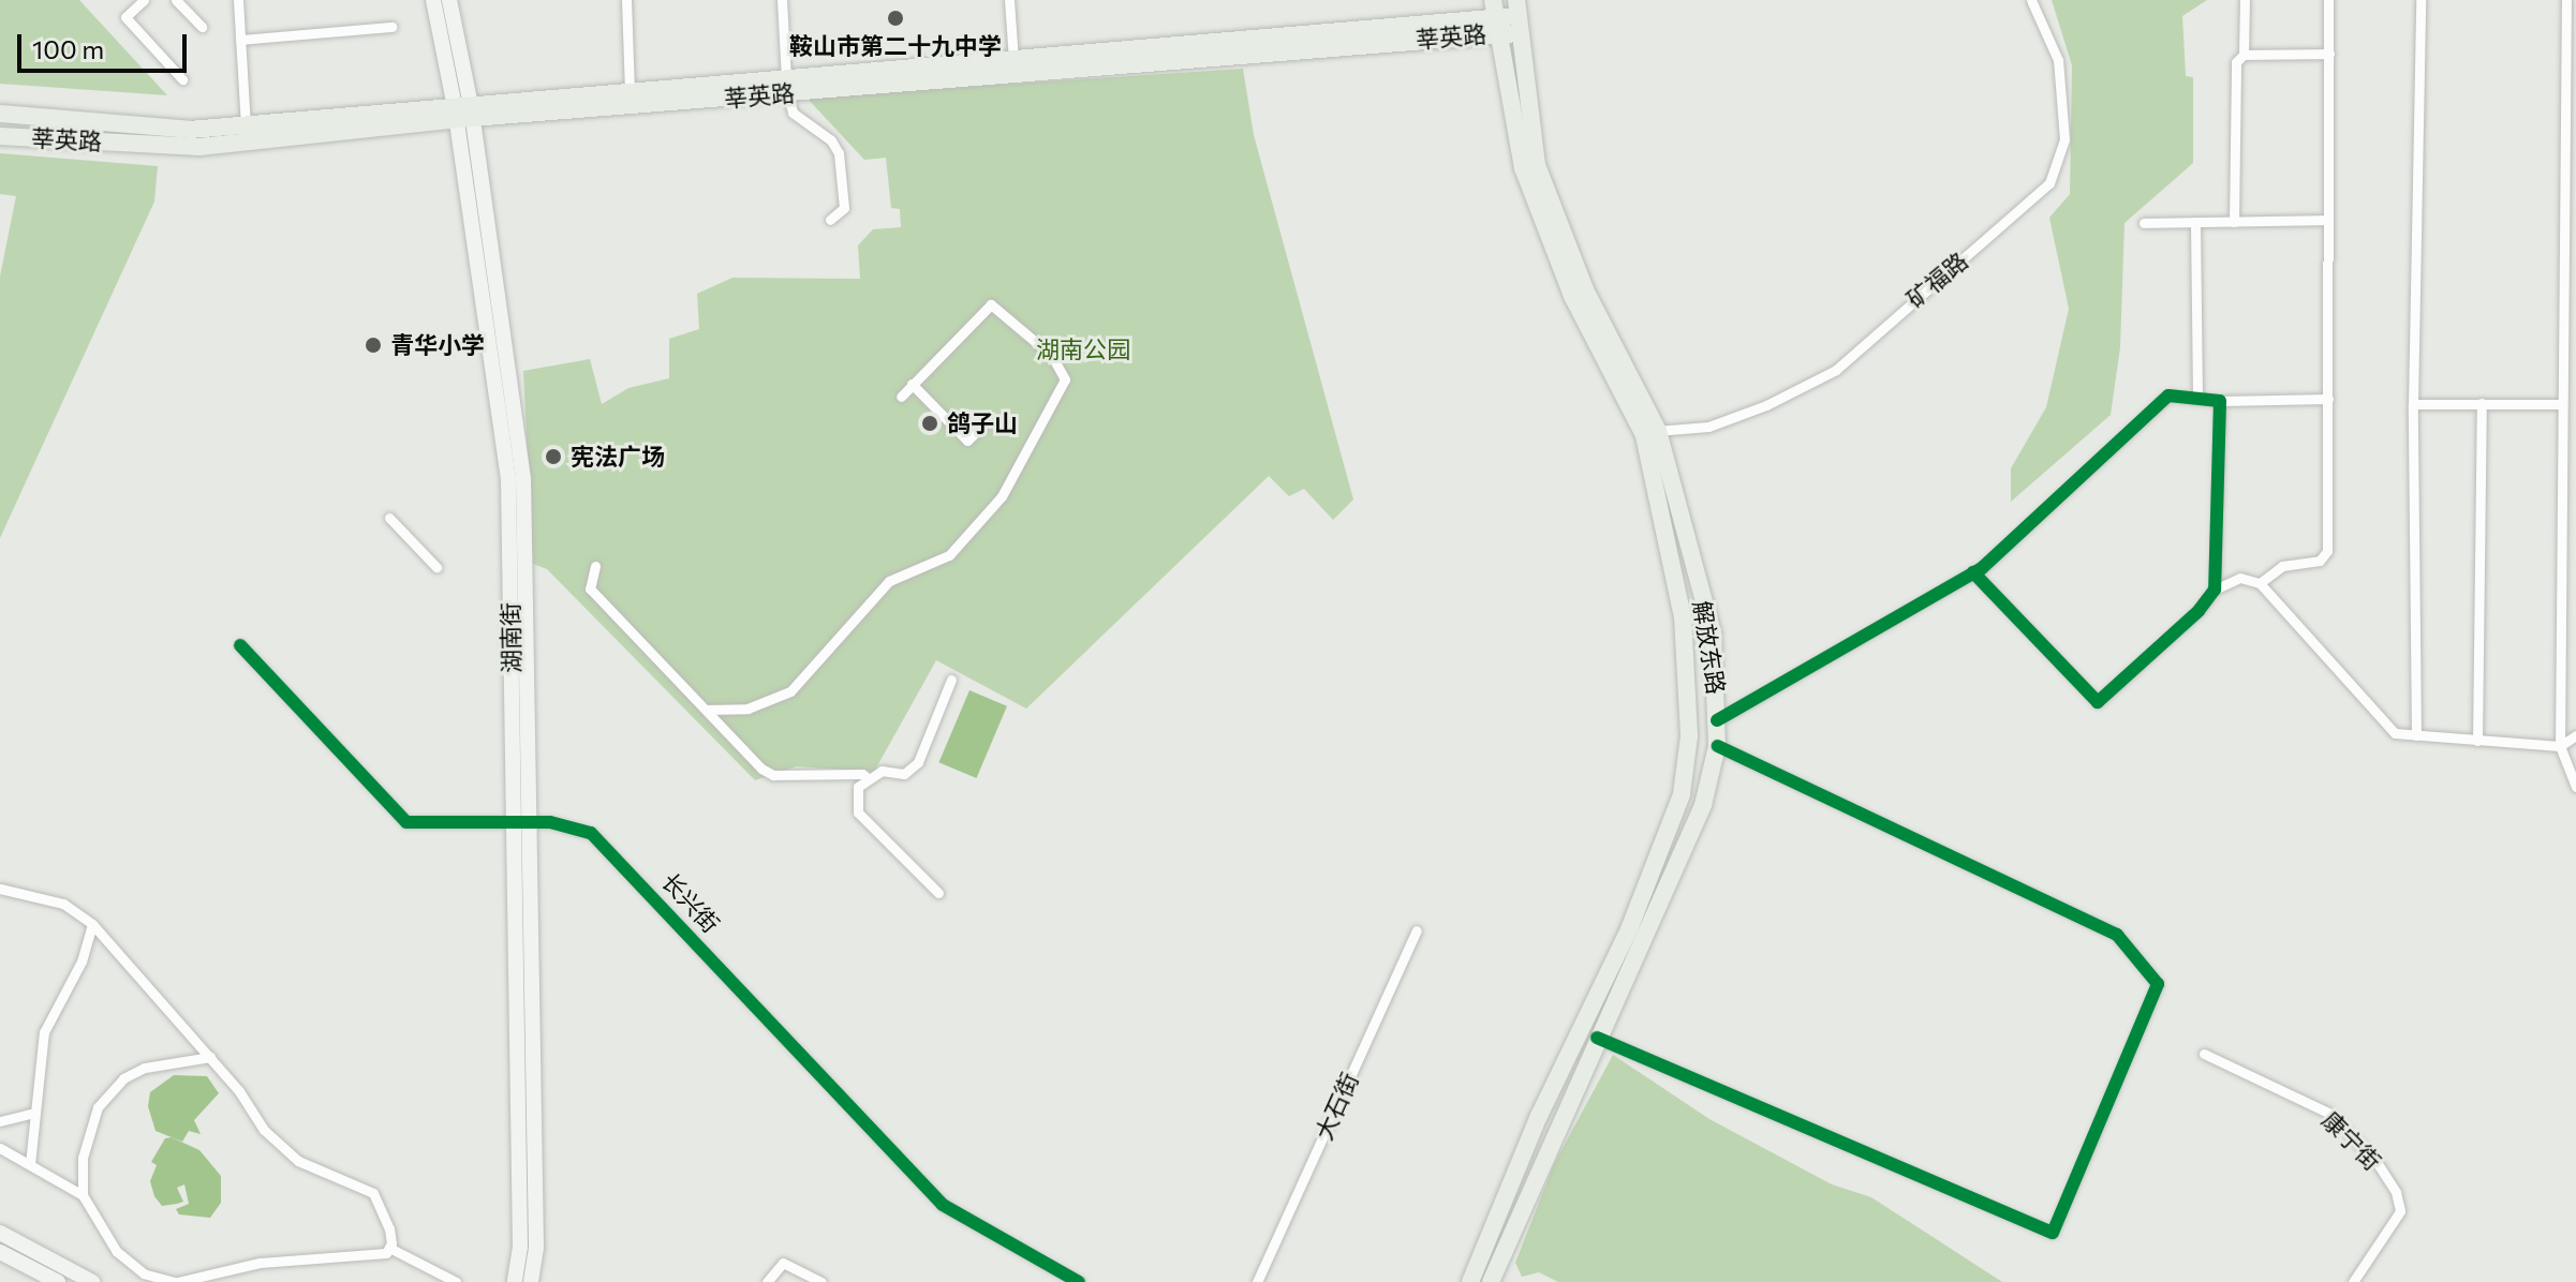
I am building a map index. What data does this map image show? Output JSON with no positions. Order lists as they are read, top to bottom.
{
  "streets": {
    "main road": ["莘英路", "湖南街", "解放东路"],
    "street": [
      "矿福路",
      "长兴街",
      "大石街",
      "康宁街"
    ]
  },
  "crossings": [
    ["莘英路", "湖南街"],
    ["莘英路", "解放东路"],
    ["矿福路", "解放东路"],
    ["湖南街", "长兴街"]
  ],
  "parks": ["湖南公园"],
  "places": [
    "鞍山市第二十九中学",
    "青华小学",
    "鸽子山",
    "宪法广场"
  ],
  "scale_bar": "100 m"
}
